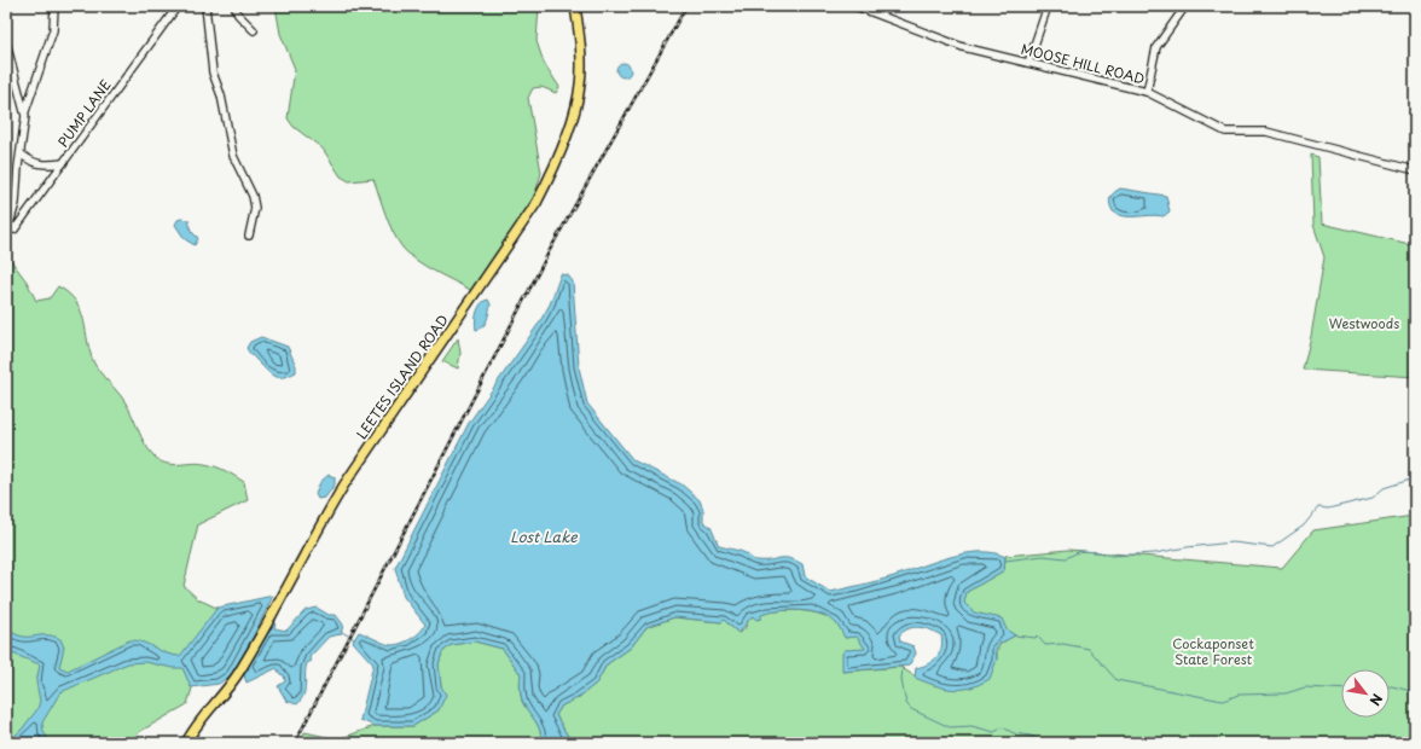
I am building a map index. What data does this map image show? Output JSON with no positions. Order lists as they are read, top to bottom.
{
  "streets": {
    "main road": ["LEETES ISLAND ROAD"],
    "street": ["MOOSE HILL ROAD", "PUMP LANE"]
  },
  "water": ["Lost Lake"],
  "parks": ["Westwoods", "Cockaponset State Forest"],
  "north": "bottom right"
}
